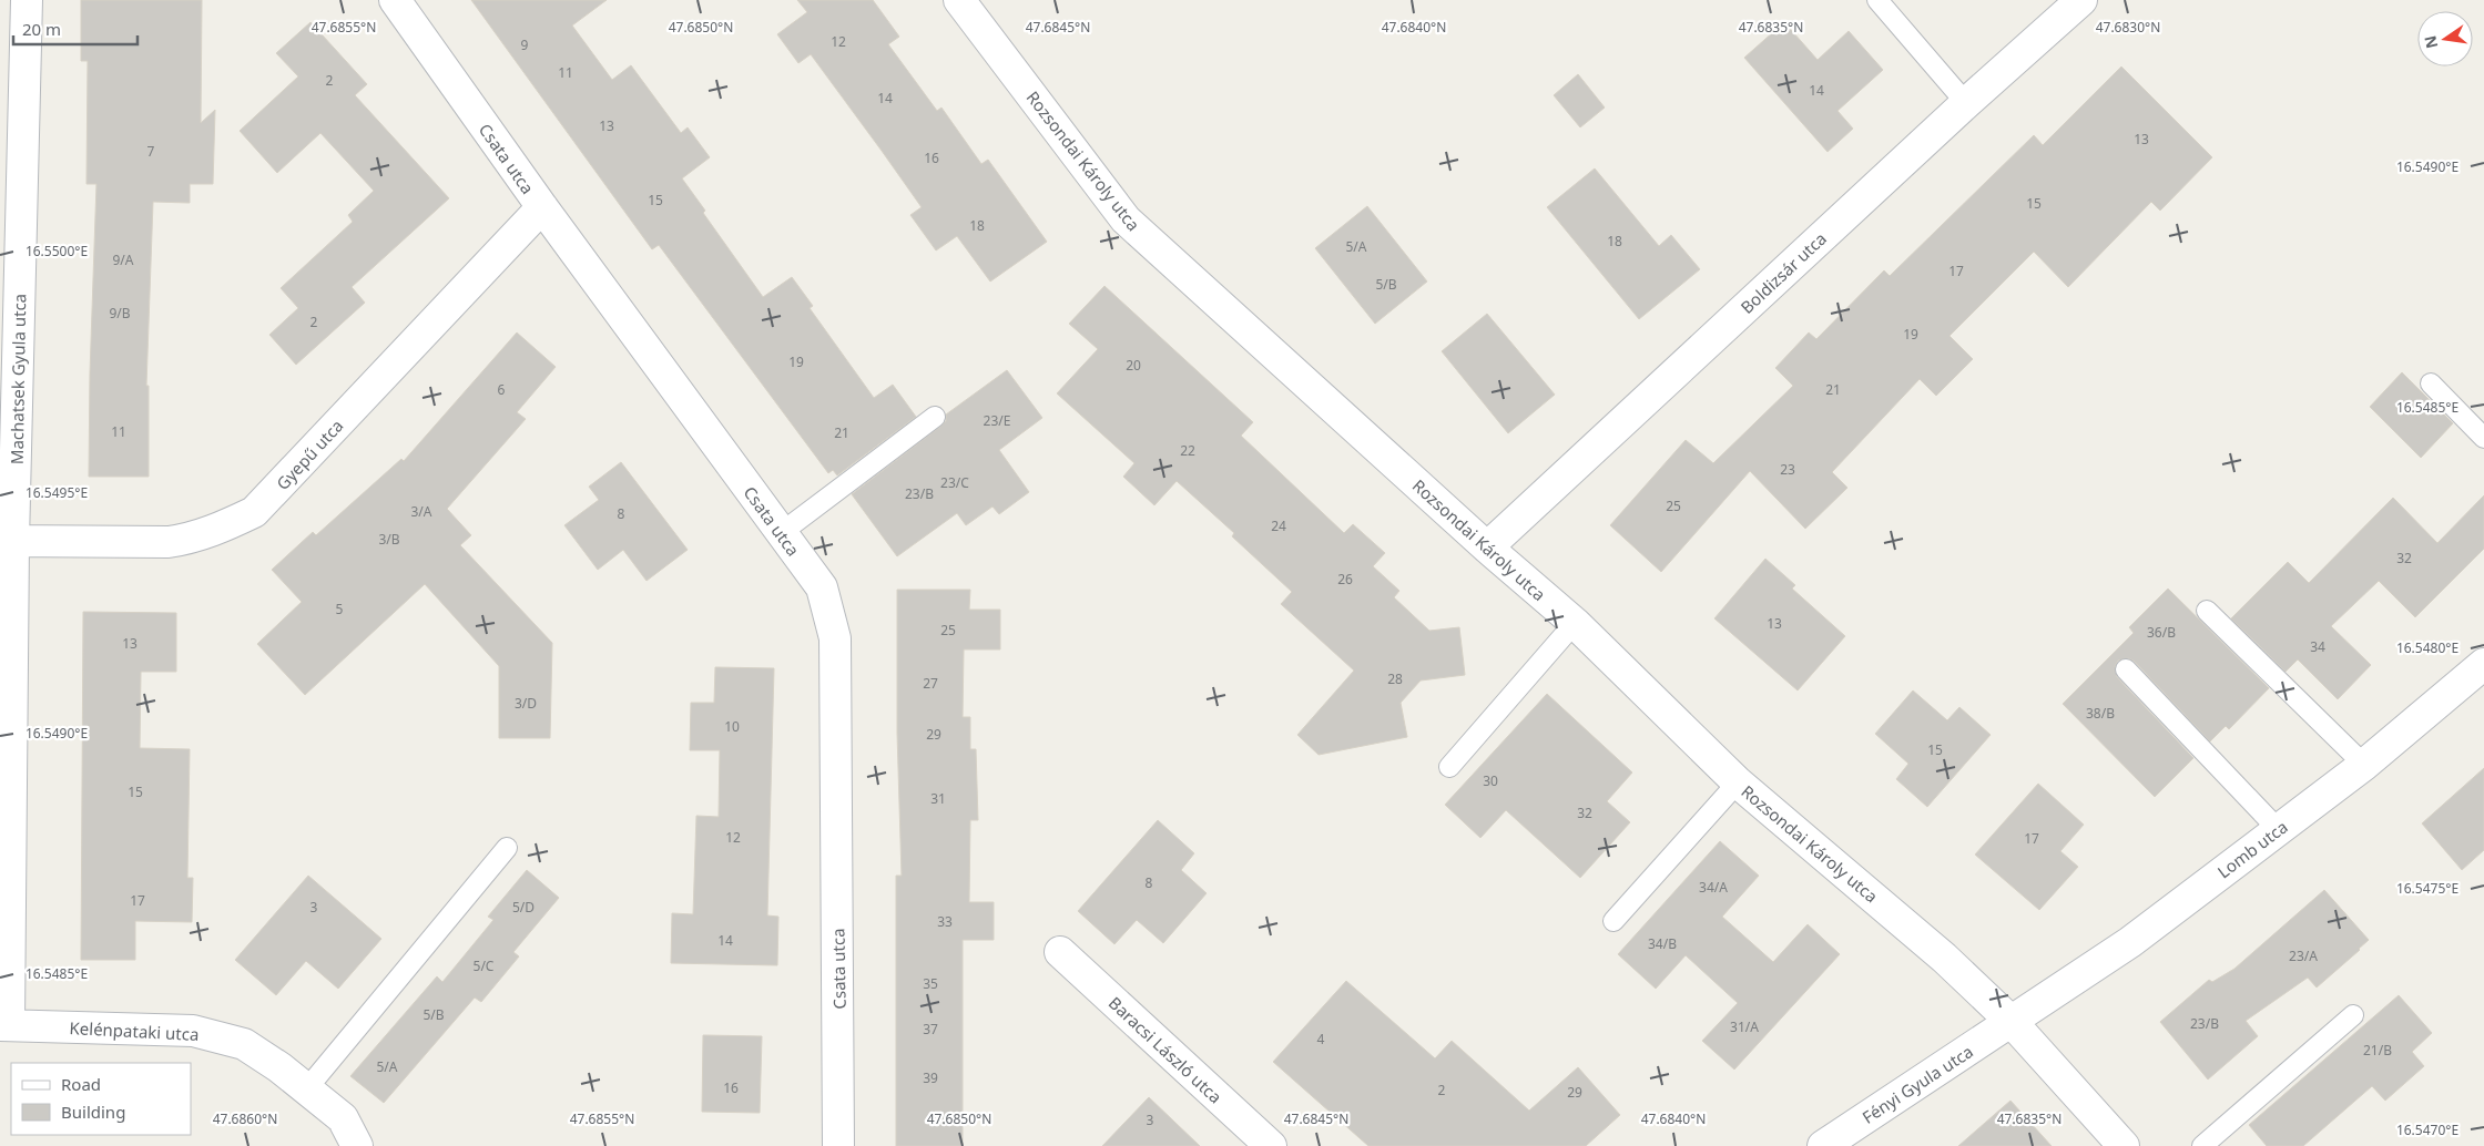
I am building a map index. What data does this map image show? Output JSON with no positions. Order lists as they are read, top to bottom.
{
  "streets": {
    "street": [
      "Csata utca",
      "Rozsondai Károly utca",
      "Boldizsár utca",
      "Machatsek Gyula utca",
      "Gyepű utca",
      "Lomb utca",
      "Kelénpataki utca",
      "Baracsi László utca",
      "Fényi Gyula utca"
    ]
  },
  "crossings": [
    ["Csata utca", "Gyepű utca"],
    ["Rozsondai Károly utca", "Boldizsár utca"],
    ["Rozsondai Károly utca", "Lomb utca"],
    ["Rozsondai Károly utca", "Fényi Gyula utca"],
    ["Machatsek Gyula utca", "Gyepű utca"],
    ["Machatsek Gyula utca", "Kelénpataki utca"],
    ["Lomb utca", "Fényi Gyula utca"]
  ],
  "house_numbers": [
    "12",
    "9",
    "11",
    "2",
    "14",
    "14",
    "13",
    "13",
    "7",
    "16",
    "15",
    "15",
    "18",
    "18",
    "5/A",
    "9/A",
    "17",
    "5/B",
    "9/B",
    "2",
    "19",
    "19",
    "20",
    "6",
    "21",
    "23/E",
    "11",
    "21",
    "22",
    "23",
    "23/C",
    "23/B",
    "25",
    "3/A",
    "8",
    "24",
    "3/B",
    "32",
    "26",
    "5",
    "13",
    "25",
    "36/B",
    "13",
    "34",
    "28",
    "27",
    "3/D",
    "38/B",
    "10",
    "29",
    "15",
    "30",
    "15",
    "31",
    "32",
    "12",
    "17",
    "8",
    "34/A",
    "17",
    "3",
    "5/D",
    "33",
    "14",
    "34/B",
    "23/A",
    "5/C",
    "35",
    "5/B",
    "23/B",
    "31/A",
    "37",
    "4",
    "21/B",
    "5/A",
    "39",
    "16",
    "2",
    "29",
    "3"
  ],
  "legend": ["Road", "Building"],
  "scale_bar": "20 m",
  "north": "left",
  "coordinates": [
    "47.6855°N",
    "47.6850°N",
    "47.6845°N",
    "47.6840°N",
    "47.6835°N",
    "47.6830°N",
    "16.5490°E",
    "16.5500°E",
    "16.5485°E",
    "16.5495°E",
    "16.5480°E",
    "16.5475°E",
    "47.6860°N",
    "16.5470°E"
  ]
}
